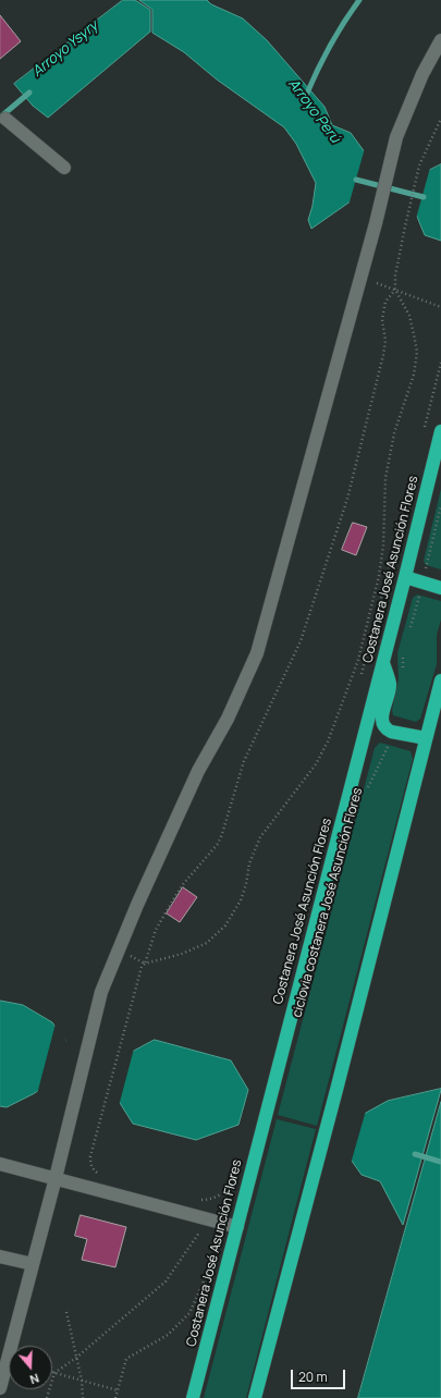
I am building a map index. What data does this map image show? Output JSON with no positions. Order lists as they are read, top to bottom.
{
  "streets": {
    "highway": ["Costanera José Asunción Flores"],
    "path": ["ciclovia costanera José Asunción Flores"]
  },
  "water": ["Arroyo Ysyry", "Arroyo Perú"],
  "scale_bar": "20 m",
  "north": "bottom"
}
